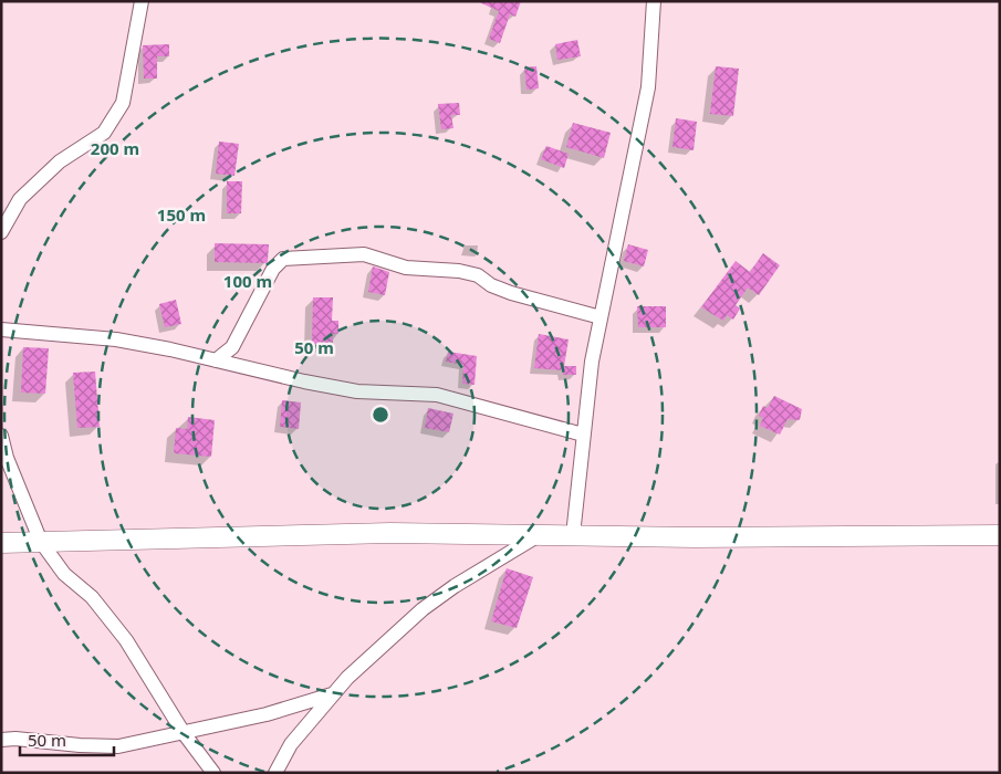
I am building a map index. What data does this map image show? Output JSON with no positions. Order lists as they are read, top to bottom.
{
  "scale_bar": "50 m",
  "rings": [
    "200 m",
    "150 m",
    "100 m",
    "50 m"
  ]
}
